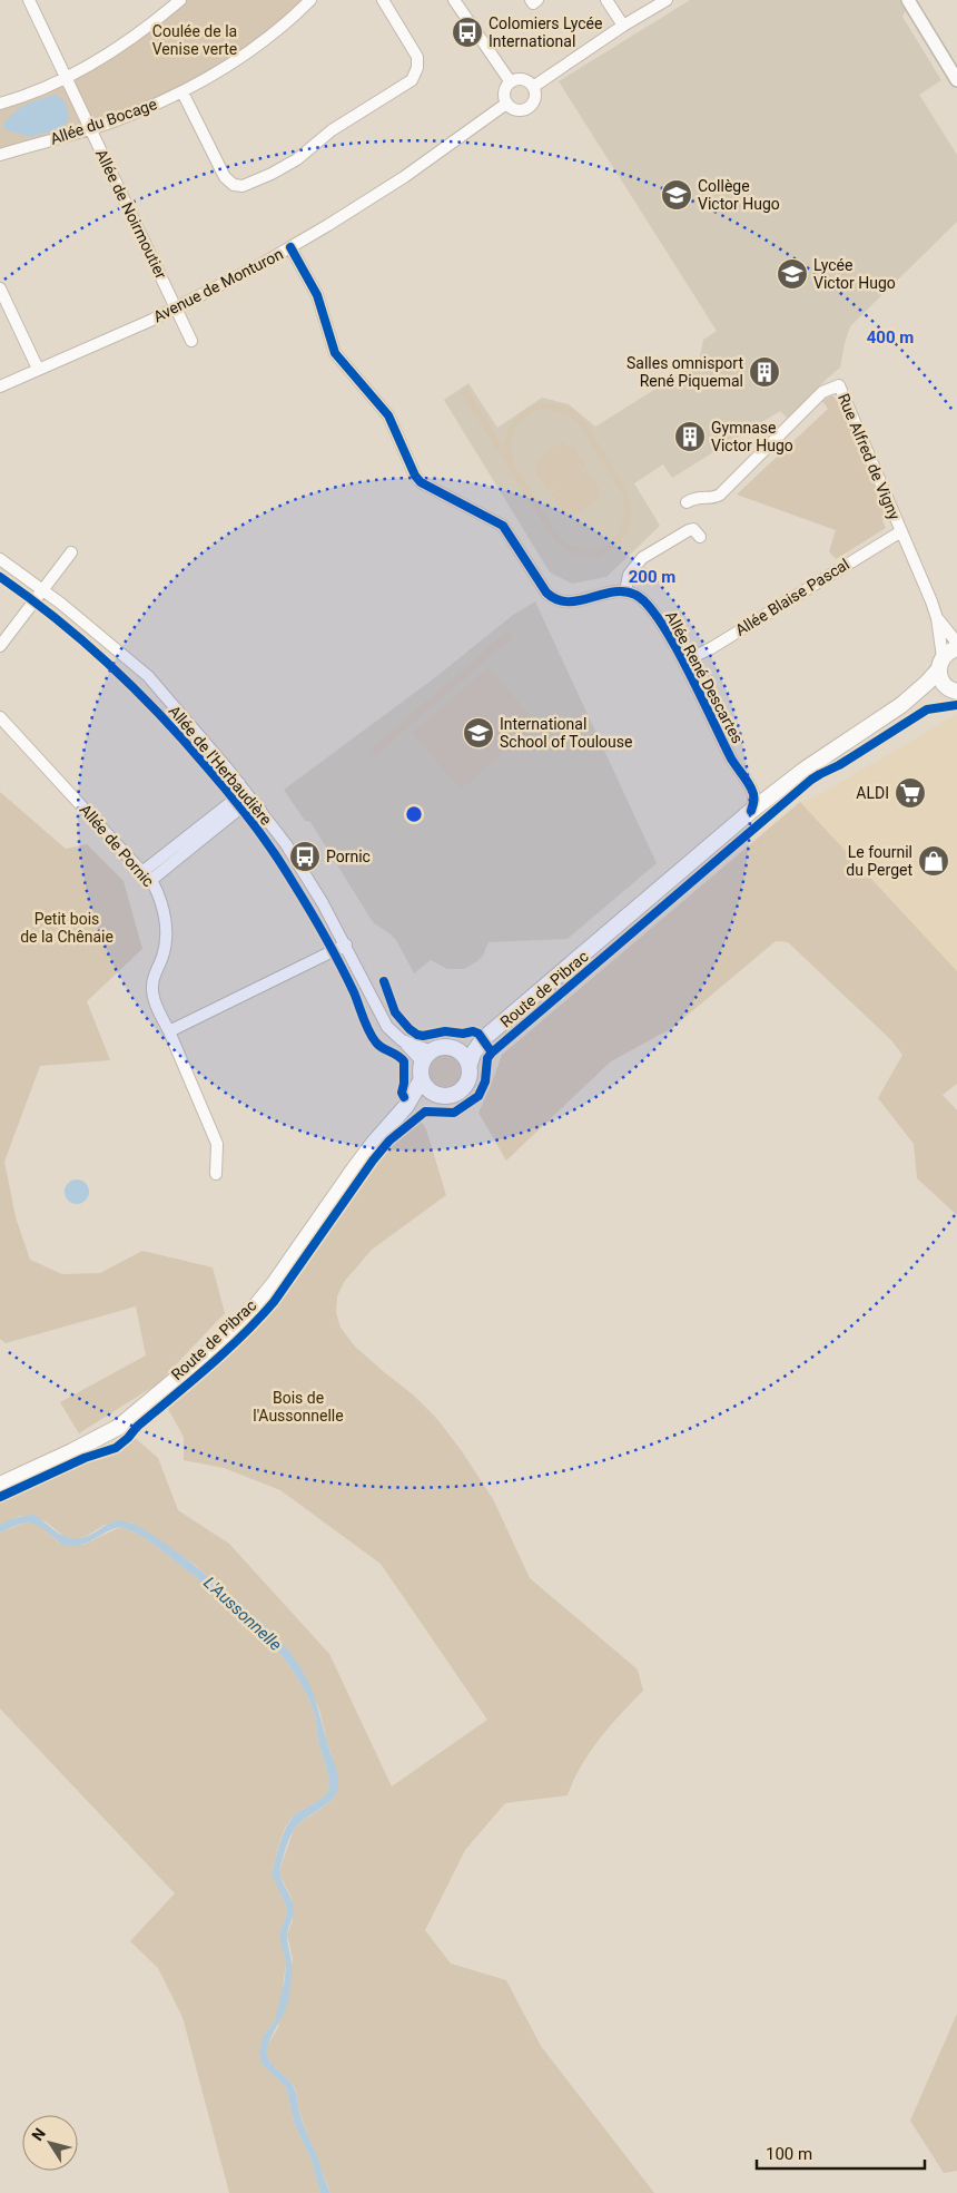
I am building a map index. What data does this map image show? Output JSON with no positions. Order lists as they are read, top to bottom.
{
  "streets": {
    "main road": ["Route de Pibrac"],
    "street": [
      "Allée du Bocage",
      "Allée de Noirmoutier",
      "Avenue de Monturon",
      "Rue Alfred de Vigny",
      "Allée Blaise Pascal",
      "Allée René Descartes",
      "Allée de l'Herbaudière",
      "Allée de Pornic"
    ]
  },
  "crossings": [
    ["Allée du Bocage", "Allée de Noirmoutier"],
    ["Allée de Noirmoutier", "Avenue de Monturon"],
    ["Rue Alfred de Vigny", "Allée Blaise Pascal"],
    ["Rue Alfred de Vigny", "Route de Pibrac"],
    ["Allée Blaise Pascal", "Allée René Descartes"],
    ["Allée René Descartes", "Route de Pibrac"],
    ["Allée de l'Herbaudière", "Route de Pibrac"]
  ],
  "water": ["L'Aussonnelle"],
  "parks": ["Coulée de la Venise verte", "Petit bois de la Chênaie", "Bois de l'Aussonnelle"],
  "places": {
    "bus stop": ["Colomiers Lycée International", "Pornic"],
    "school or university": ["Collège Victor Hugo", "Lycée Victor Hugo", "International School of Toulouse"],
    "building": ["Salles omnisport René Piquemal", "Gymnase Victor Hugo"],
    "supermarket": ["ALDI"],
    "shop": ["Le fournil du Perget"]
  },
  "scale_bar": "100 m",
  "north": "top left",
  "rings": ["400 m", "200 m"]
}
